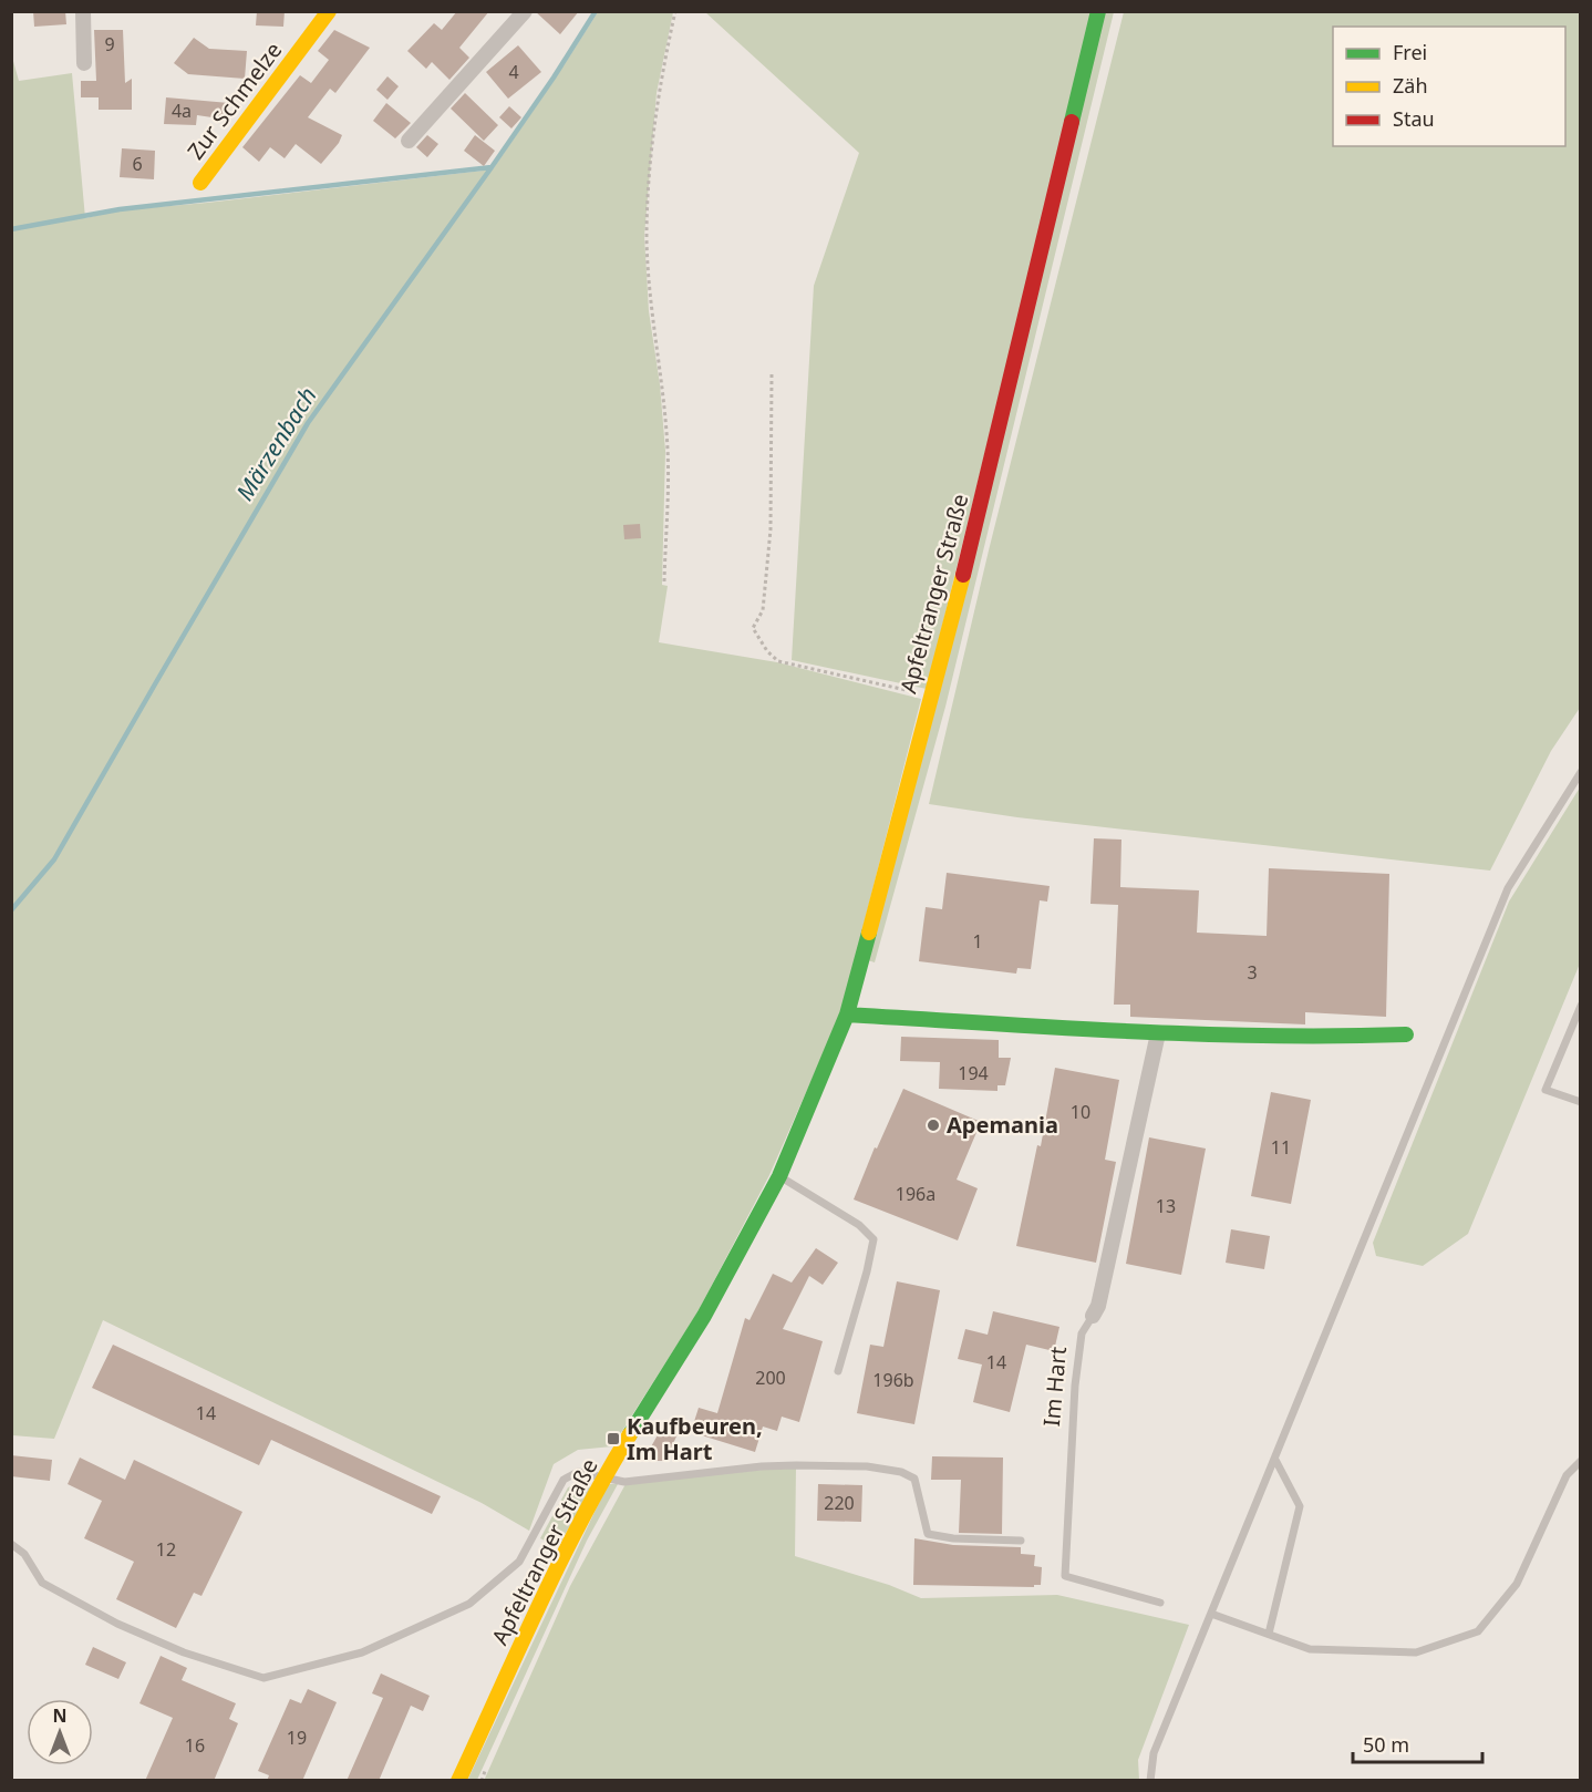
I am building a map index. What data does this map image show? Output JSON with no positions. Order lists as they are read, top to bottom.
{
  "streets": {
    "street": ["Zur Schmelze", "Apfeltranger Straße", "Im Hart"]
  },
  "water": ["Märzenbach"],
  "places": {
    "other": ["Apemania"],
    "transit": ["Kaufbeuren, Im Hart"]
  },
  "house_numbers": [
    "9",
    "4",
    "4a",
    "6",
    "1",
    "3",
    "194",
    "10",
    "11",
    "196a",
    "13",
    "14",
    "200",
    "196b",
    "14",
    "220",
    "12",
    "19",
    "16"
  ],
  "legend": ["Frei", "Zäh", "Stau"],
  "scale_bar": "50 m",
  "north": "top"
}
